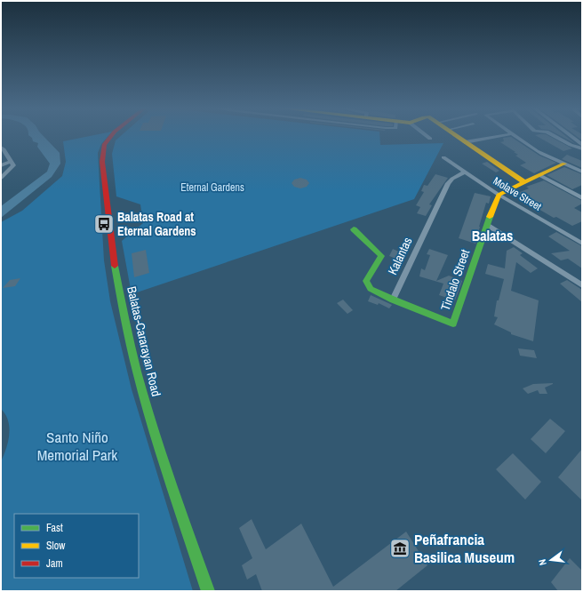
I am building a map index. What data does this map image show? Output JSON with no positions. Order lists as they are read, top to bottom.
{
  "streets": {
    "street": [
      "Molave Street",
      "Kalantas",
      "Tindalo Street",
      "Balatas-Cararayan Road"
    ]
  },
  "crossings": [
    ["Molave Street", "Kalantas"],
    ["Molave Street", "Tindalo Street"],
    ["Kalantas", "Tindalo Street"]
  ],
  "districts": ["Balatas"],
  "parks": ["Eternal Gardens", "Santo Niño Memorial Park"],
  "places": {
    "bus stop": ["Balatas Road at Eternal Gardens"],
    "museum": ["Peñafrancia Basilica Museum"]
  },
  "legend": ["Fast", "Slow", "Jam"],
  "north": "left"
}
